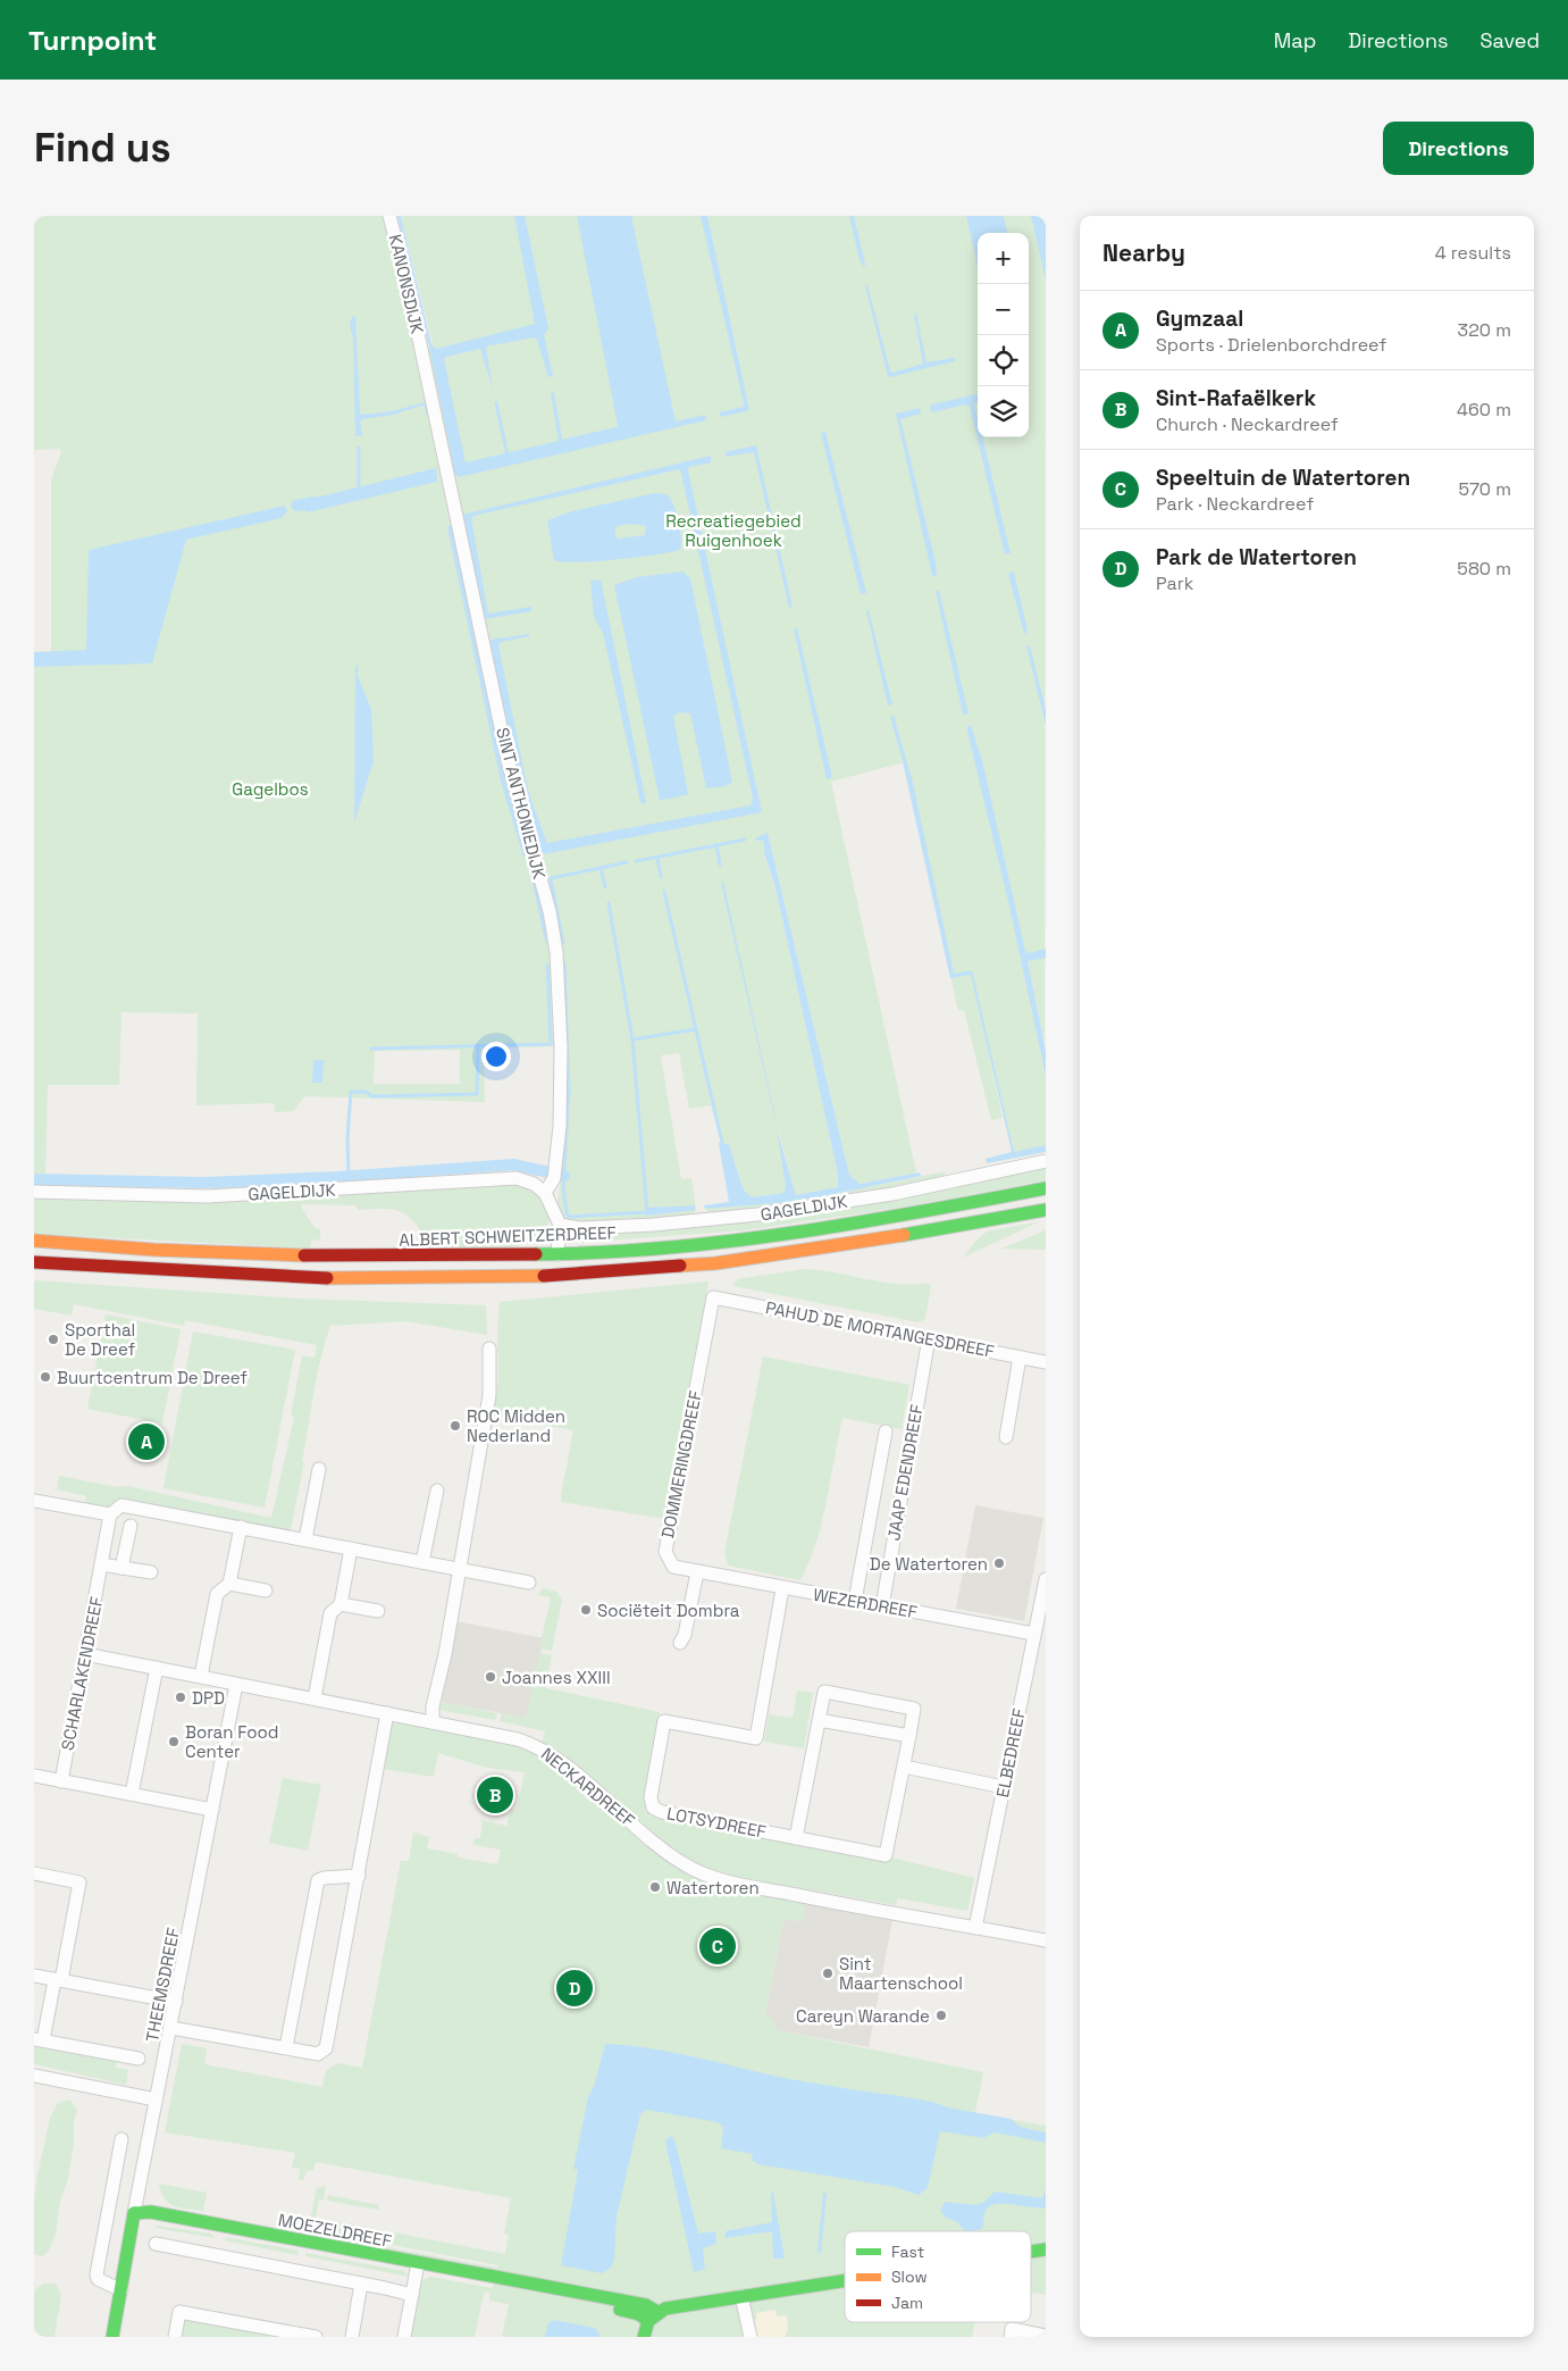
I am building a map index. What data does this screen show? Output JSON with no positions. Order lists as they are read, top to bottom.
{
  "streets": {
    "main road": ["ALBERT SCHWEITZERDREEF", "THEEMSDREEF", "MOEZELDREEF"],
    "street": [
      "KANONSDIJK",
      "SINT ANTHONIEDIJK",
      "GAGELDIJK",
      "PAHUD DE MORTANGESDREEF",
      "DOMMERINGDREEF",
      "JAAP EDENDREEF",
      "WEZERDREEF",
      "SCHARLAKENDREEF",
      "ELBEDREEF",
      "NECKARDREEF",
      "LOTSYDREEF"
    ]
  },
  "crossings": [
    ["KANONSDIJK", "SINT ANTHONIEDIJK"],
    ["SINT ANTHONIEDIJK", "GAGELDIJK"],
    ["PAHUD DE MORTANGESDREEF", "DOMMERINGDREEF"],
    ["PAHUD DE MORTANGESDREEF", "JAAP EDENDREEF"],
    ["DOMMERINGDREEF", "WEZERDREEF"],
    ["JAAP EDENDREEF", "WEZERDREEF"],
    ["WEZERDREEF", "ELBEDREEF"],
    ["WEZERDREEF", "LOTSYDREEF"],
    ["SCHARLAKENDREEF", "NECKARDREEF"],
    ["ELBEDREEF", "NECKARDREEF"],
    ["NECKARDREEF", "THEEMSDREEF"],
    ["THEEMSDREEF", "MOEZELDREEF"]
  ],
  "parks": ["Recreatiegebied Ruigenhoek", "Gagelbos"],
  "places": [
    "Sporthal De Dreef",
    "Buurtcentrum De Dreef",
    "ROC Midden Nederland",
    "De Watertoren",
    "Sociëteit Dombra",
    "Joannes XXIII",
    "DPD",
    "Boran Food Center",
    "Watertoren",
    "Sint Maartenschool",
    "Careyn Warande"
  ],
  "legend": ["Fast", "Slow", "Jam"],
  "page": {
    "header": "Turnpoint",
    "nav": ["Map", "Directions", "Saved"],
    "buttons": "Directions",
    "title": "Find us",
    "heading": ["Nearby", "4 results"],
    "map_buttons": ["+", "−"],
    "list": [
      {
        "mark": "A",
        "name": "Gymzaal",
        "note": "Sports · Drielenborchdreef",
        "value": "320 m"
      },
      {
        "mark": "B",
        "name": "Sint-Rafaëlkerk",
        "note": "Church · Neckardreef",
        "value": "460 m"
      },
      {
        "mark": "C",
        "name": "Speeltuin de Watertoren",
        "note": "Park · Neckardreef",
        "value": "570 m"
      },
      {
        "mark": "D",
        "name": "Park de Watertoren",
        "note": "Park",
        "value": "580 m"
      }
    ],
    "pins": [
      "A",
      "B",
      "C",
      "D"
    ]
  }
}
